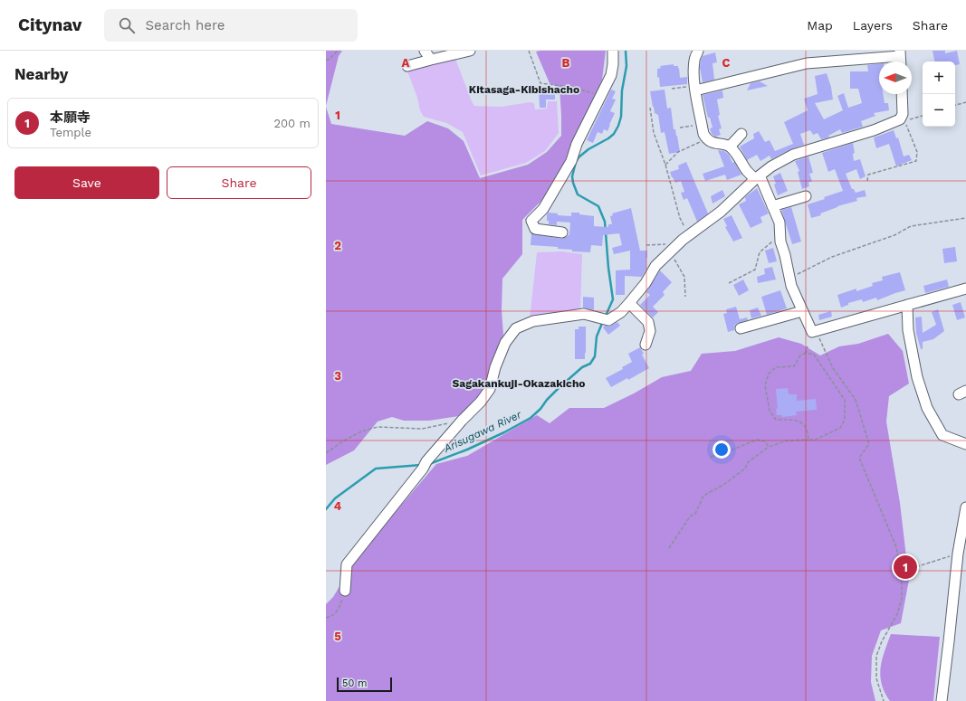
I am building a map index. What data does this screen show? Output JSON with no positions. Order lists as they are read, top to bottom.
{
  "districts": ["Kitasaga-Kibishacho", "Sagakankuji-Okazakicho"],
  "water": ["Arisugawa River"],
  "scale_bar": "50 m",
  "north": "left",
  "page": {
    "header": "Citynav",
    "search": "Search here",
    "nav": ["Map", "Layers", "Share"],
    "heading": "Nearby",
    "map_buttons": ["+", "−"],
    "list": [
      {
        "mark": "1",
        "name": "本願寺",
        "note": "Temple",
        "value": "200 m"
      }
    ],
    "buttons": ["Save", "Share"],
    "pins": "1",
    "scale": "50 m"
  },
  "grid": {
    "columns": ["A", "B", "C"],
    "rows": [
      "1",
      "2",
      "3",
      "4",
      "5"
    ]
  }
}
